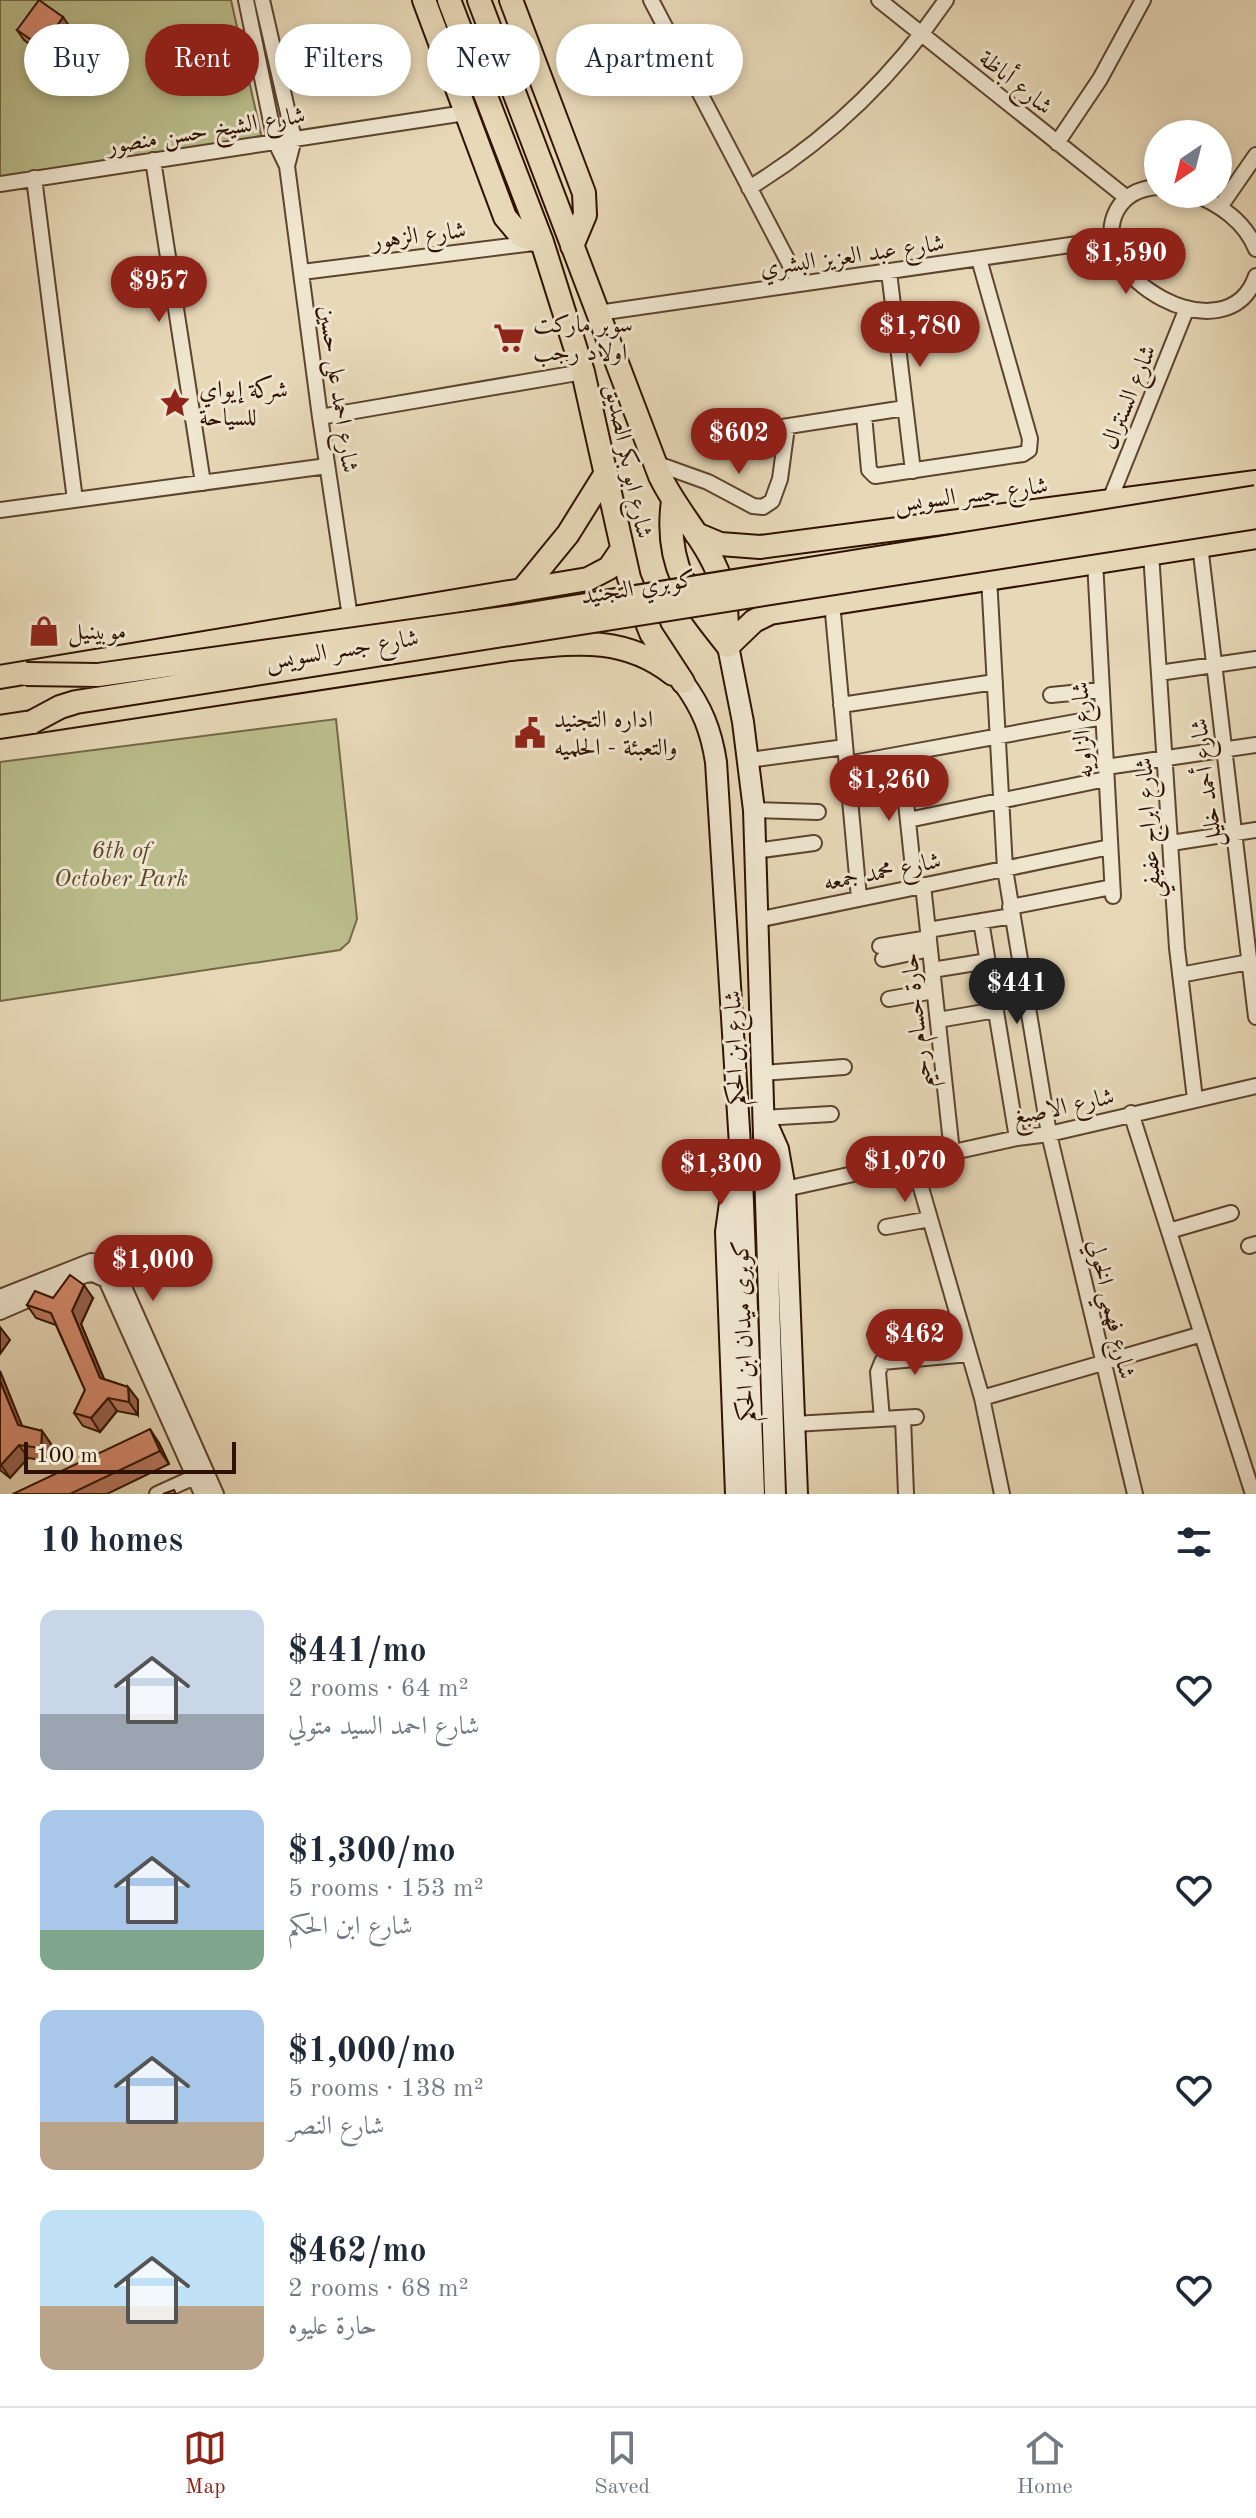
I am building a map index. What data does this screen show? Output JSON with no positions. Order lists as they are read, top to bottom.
{
  "streets": {
    "main road": [
      "شارع ابو بكر الصديق",
      "شارع جسر السويس",
      "كوبري التجنيد",
      "شارع ابن الحكم",
      "كوبرى ميدان ابن الحكم"
    ],
    "street": [
      "شارع أباظة",
      "شارع الشيخ حسن منصور",
      "شارع الزهور",
      "شارع عبد العزيز البشري",
      "شارع احمد على حسين",
      "شارع السنترال",
      "شارع الزاويه",
      "شارع أحمد خليل",
      "شارع ابراج عفيفي",
      "شارع محمد جمعه",
      "حارة حسام رحيم",
      "شارع الاصبغ",
      "شارع فهمي الخولي"
    ]
  },
  "crossings": [
    ["شارع الشيخ حسن منصور", "شارع احمد على حسين"],
    ["شارع الزهور", "شارع احمد على حسين"],
    ["شارع الزهور", "شارع ابو بكر الصديق"],
    ["شارع عبد العزيز البشري", "شارع ابو بكر الصديق"],
    ["شارع احمد على حسين", "شارع جسر السويس"],
    ["شارع السنترال", "شارع جسر السويس"],
    ["شارع ابو بكر الصديق", "شارع جسر السويس"],
    ["شارع ابو بكر الصديق", "شارع ابن الحكم"],
    ["شارع جسر السويس", "كوبري التجنيد"],
    ["شارع جسر السويس", "شارع ابن الحكم"],
    ["شارع الزاويه", "شارع محمد جمعه"],
    ["شارع الزاويه", "شارع فهمي الخولي"],
    ["شارع ابراج عفيفي", "شارع الاصبغ"],
    ["شارع محمد جمعه", "حارة حسام رحيم"],
    ["شارع محمد جمعه", "شارع ابن الحكم"],
    ["شارع محمد جمعه", "شارع فهمي الخولي"],
    ["حارة حسام رحيم", "شارع الاصبغ"],
    ["شارع ابن الحكم", "شارع الاصبغ"],
    ["شارع ابن الحكم", "كوبرى ميدان ابن الحكم"],
    ["شارع الاصبغ", "شارع فهمي الخولي"]
  ],
  "parks": ["6th of October Park"],
  "places": {
    "supermarket": ["سوبر ماركت اولاد رجب"],
    "place": ["شركة إيواي للسياحة"],
    "shop": ["موبينيل"],
    "public building": ["اداره التجنيد والتعبئة - الحلميه"]
  },
  "scale_bar": "100 m",
  "north": "bottom left",
  "page": {
    "chip": [
      "Buy",
      "Rent",
      "Filters",
      "New",
      "Apartment"
    ],
    "price": [
      "$1,590",
      "$957",
      "$1,780",
      "$602",
      "$1,260",
      "$441",
      "$1,070",
      "$1,300",
      "$1,000",
      "$462"
    ],
    "scale": "100 m",
    "heading": "10 homes",
    "list": [
      {
        "name": "$441/mo",
        "note": "2 rooms · 64 m² · شارع احمد السيد متولي"
      },
      {
        "name": "$1,300/mo",
        "note": "5 rooms · 153 m² · شارع ابن الحكم"
      },
      {
        "name": "$1,000/mo",
        "note": "5 rooms · 138 m² · شارع النصر"
      },
      {
        "name": "$462/mo",
        "note": "2 rooms · 68 m² · حارة عليوه"
      }
    ],
    "tabs": ["Map", "Saved", "Home"]
  }
}
